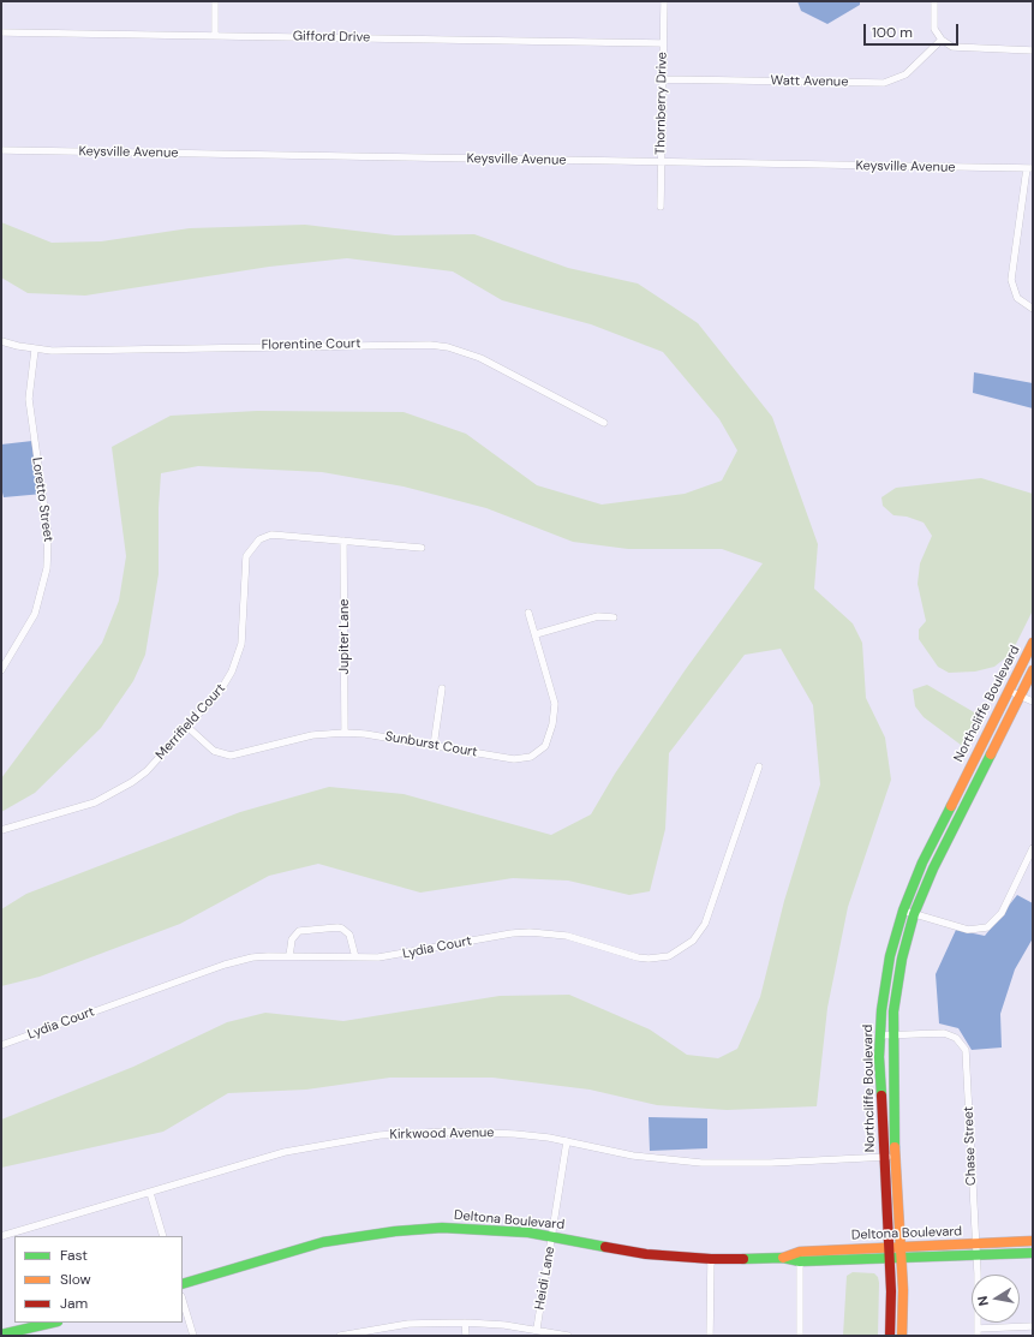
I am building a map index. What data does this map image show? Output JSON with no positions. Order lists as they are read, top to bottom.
{
  "streets": {
    "main road": ["Northcliffe Boulevard", "Deltona Boulevard"],
    "street": [
      "Gifford Drive",
      "Watt Avenue",
      "Thornberry Drive",
      "Keysville Avenue",
      "Florentine Court",
      "Loretto Street",
      "Jupiter Lane",
      "Merrifield Court",
      "Sunburst Court",
      "Lydia Court",
      "Kirkwood Avenue",
      "Chase Street",
      "Heidi Lane"
    ]
  },
  "crossings": [
    ["Gifford Drive", "Thornberry Drive"],
    ["Watt Avenue", "Thornberry Drive"],
    ["Thornberry Drive", "Keysville Avenue"],
    ["Florentine Court", "Loretto Street"],
    ["Jupiter Lane", "Merrifield Court"],
    ["Jupiter Lane", "Sunburst Court"],
    ["Northcliffe Boulevard", "Kirkwood Avenue"],
    ["Northcliffe Boulevard", "Chase Street"],
    ["Northcliffe Boulevard", "Deltona Boulevard"],
    ["Merrifield Court", "Sunburst Court"],
    ["Kirkwood Avenue", "Heidi Lane"],
    ["Chase Street", "Deltona Boulevard"],
    ["Deltona Boulevard", "Heidi Lane"]
  ],
  "legend": ["Fast", "Slow", "Jam"],
  "scale_bar": "100 m",
  "north": "left"
}
